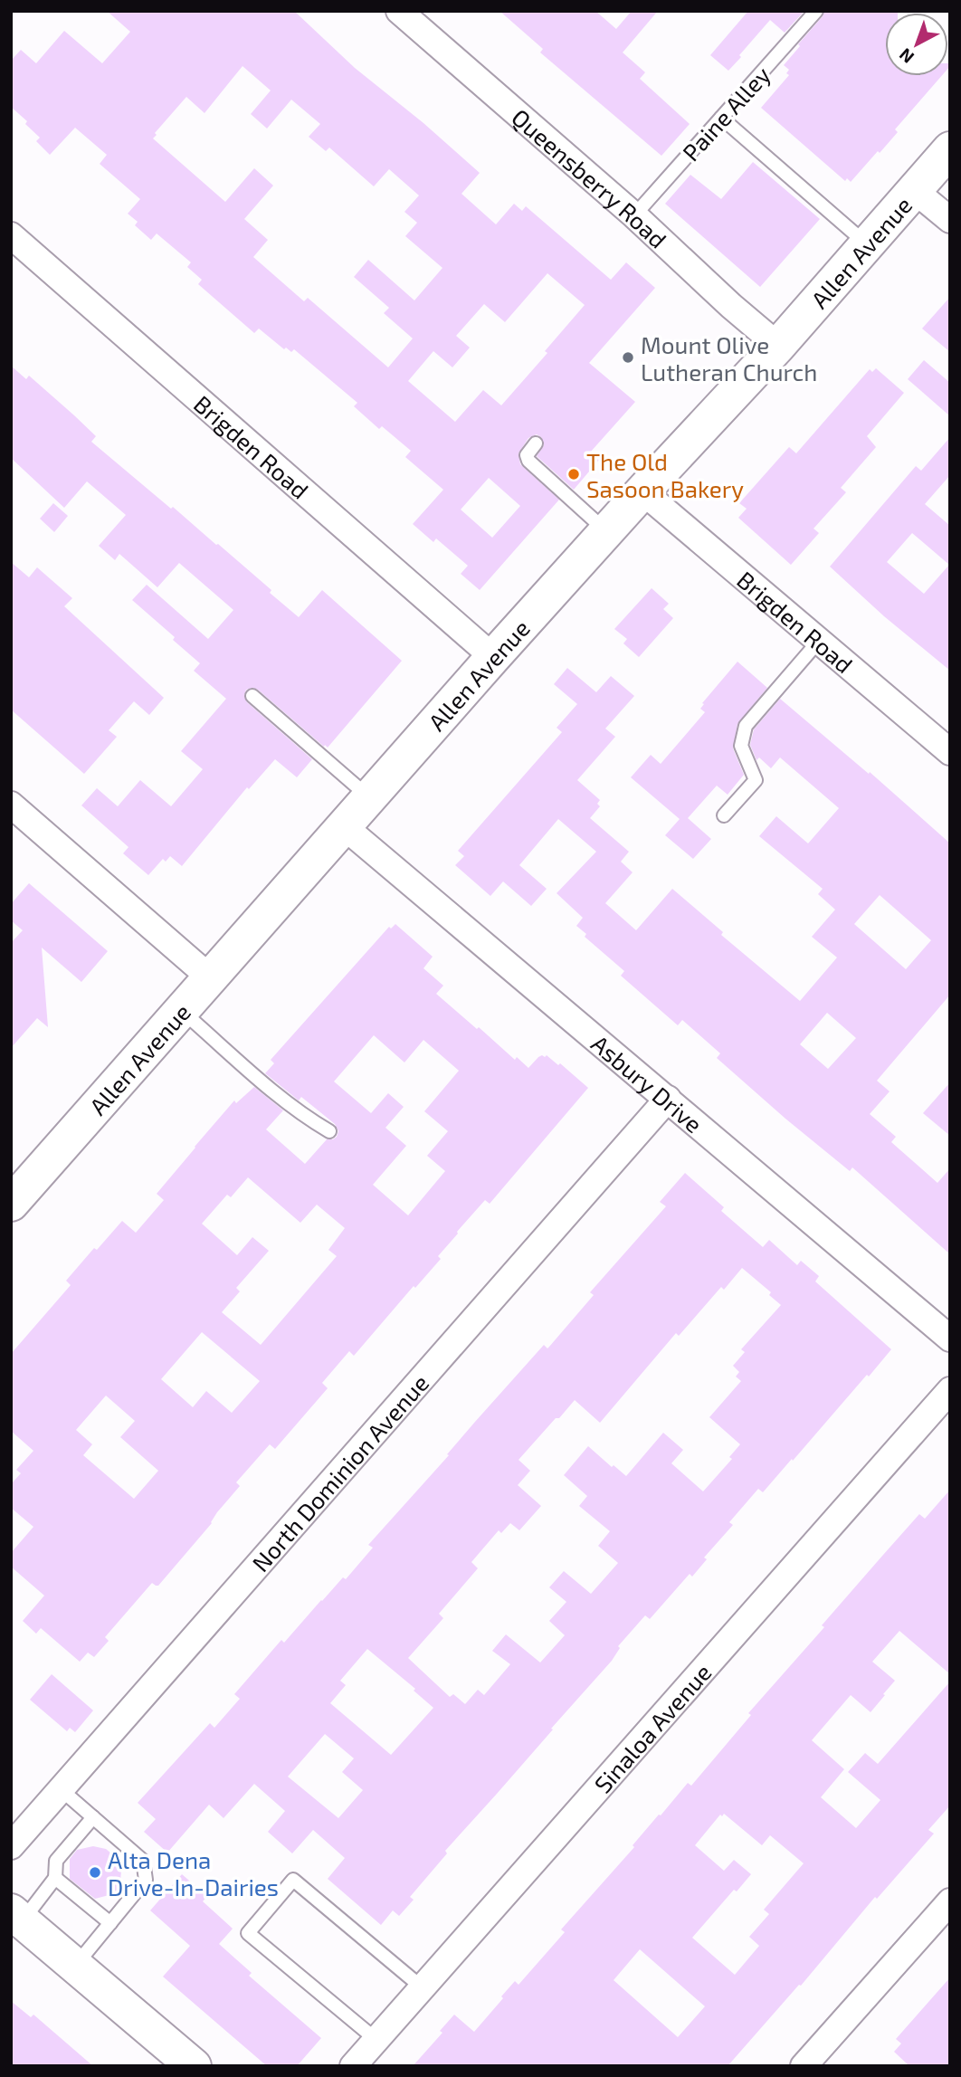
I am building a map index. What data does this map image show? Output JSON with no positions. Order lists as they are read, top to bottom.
{
  "streets": {
    "street": [
      "Queensberry Road",
      "Allen Avenue",
      "Brigden Road",
      "Asbury Drive",
      "North Dominion Avenue",
      "Sinaloa Avenue"
    ],
    "lane": ["Paine Alley"]
  },
  "crossings": [
    ["Paine Alley", "Queensberry Road"],
    ["Queensberry Road", "Allen Avenue"],
    ["Allen Avenue", "Brigden Road"],
    ["Allen Avenue", "Asbury Drive"],
    ["Asbury Drive", "North Dominion Avenue"]
  ],
  "places": ["Mount Olive Lutheran Church", "The Old Sasoon Bakery", "Alta Dena Drive-In-Dairies"],
  "north": "bottom left"
}
